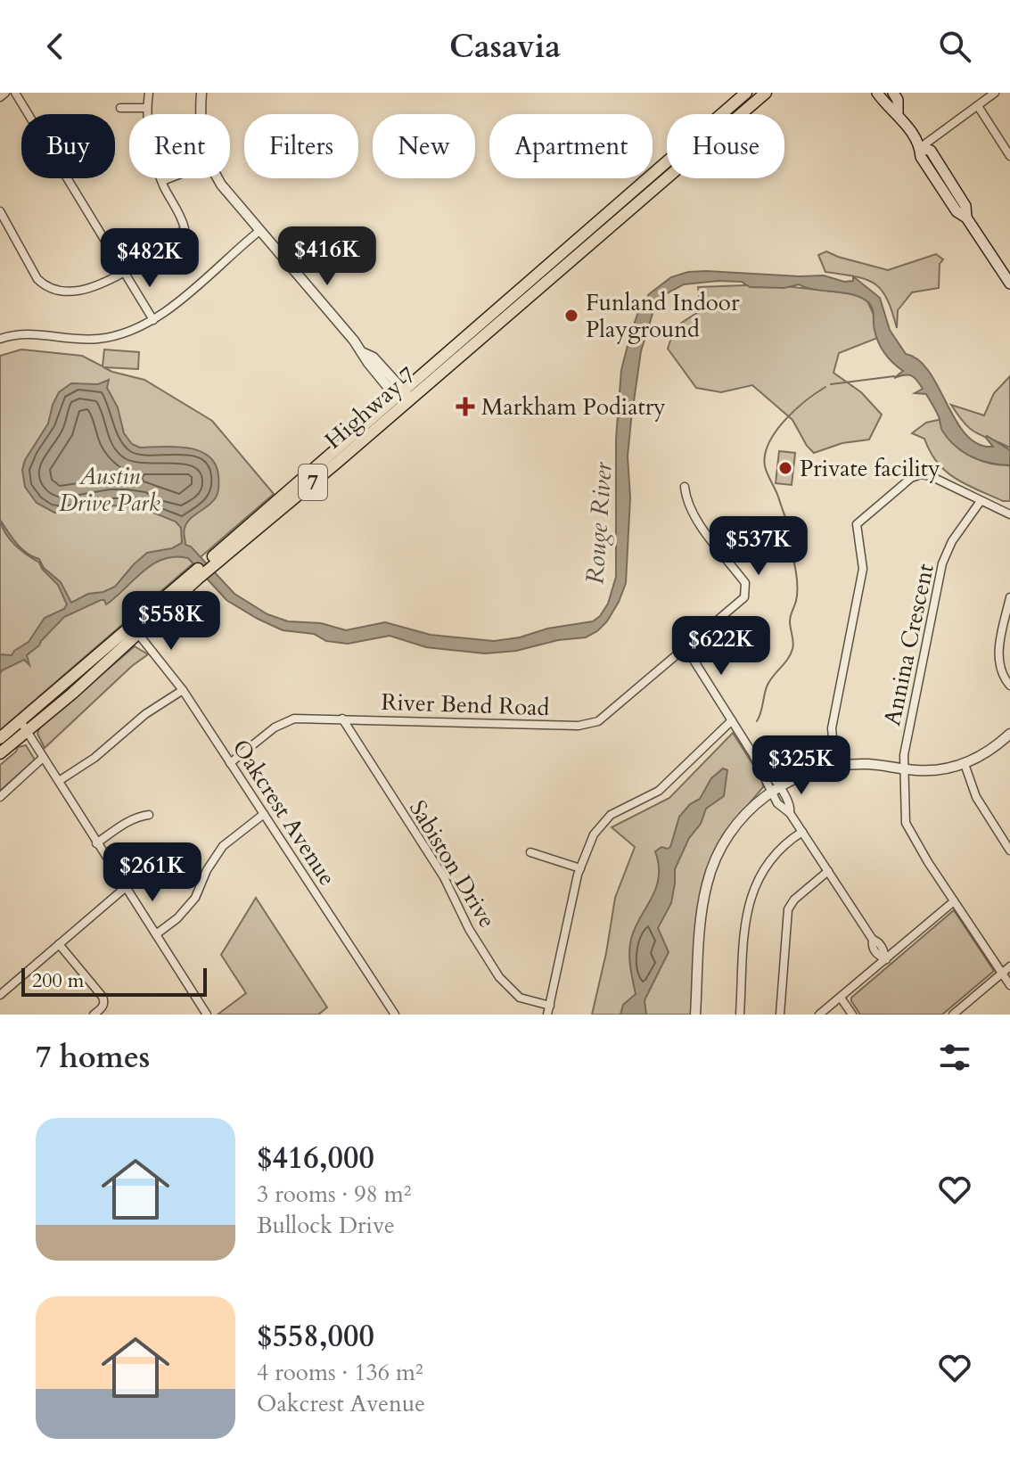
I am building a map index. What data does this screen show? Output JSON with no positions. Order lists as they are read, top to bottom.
{
  "streets": {
    "main road": ["Highway 7", "7"],
    "street": [
      "Annina Crescent",
      "River Bend Road",
      "Oakcrest Avenue",
      "Sabiston Drive"
    ]
  },
  "crossings": [
    ["Highway 7", "Oakcrest Avenue"],
    ["River Bend Road", "Oakcrest Avenue"],
    ["River Bend Road", "Sabiston Drive"]
  ],
  "water": ["Rouge River"],
  "parks": ["Austin Drive Park"],
  "places": {
    "other": ["Funland Indoor Playground", "Private facility"],
    "health": ["Markham Podiatry"]
  },
  "scale_bar": "200 m",
  "page": {
    "header": "Casavia",
    "chip": [
      "Buy",
      "Rent",
      "Filters",
      "New",
      "Apartment",
      "House"
    ],
    "price": [
      "$416K",
      "$482K",
      "$537K",
      "$558K",
      "$622K",
      "$325K",
      "$261K"
    ],
    "scale": "200 m",
    "heading": "7 homes",
    "list": [
      {
        "name": "$416,000",
        "note": "3 rooms · 98 m² · Bullock Drive"
      },
      {
        "name": "$558,000",
        "note": "4 rooms · 136 m² · Oakcrest Avenue"
      }
    ]
  }
}
